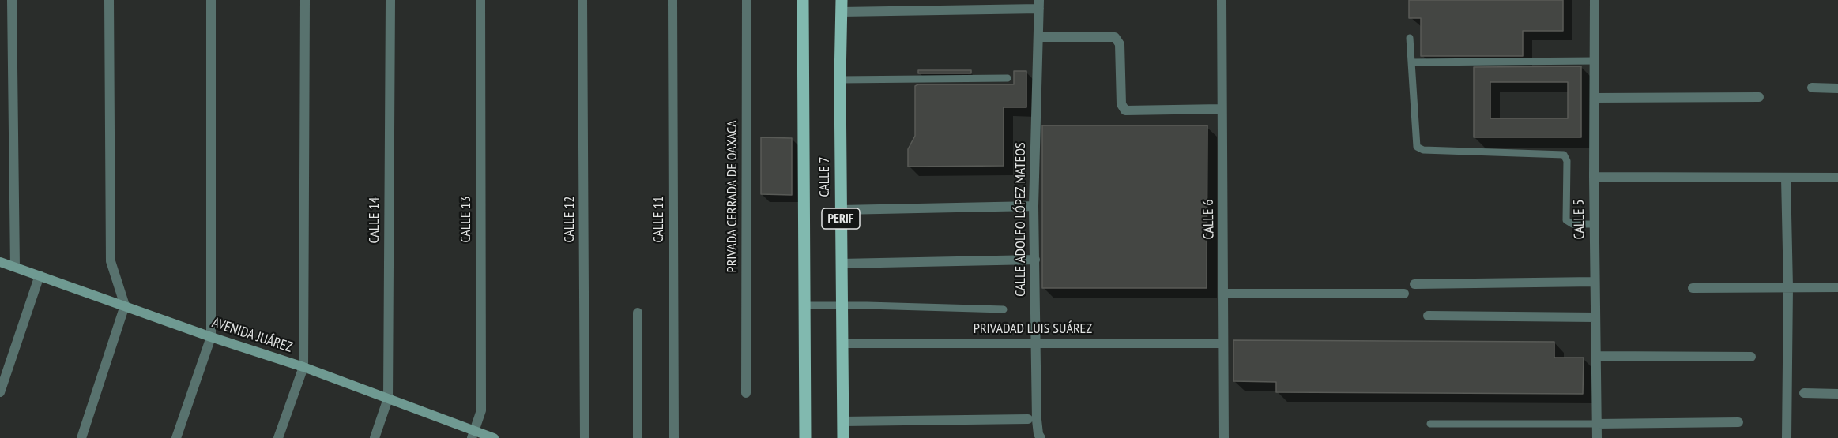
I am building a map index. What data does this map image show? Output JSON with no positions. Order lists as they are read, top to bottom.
{
  "streets": {
    "main road": ["CALLE 7", "PERIF"],
    "street": [
      "PRIVADA CERRADA DE OAXACA",
      "CALLE 13",
      "CALLE 12",
      "CALLE 11",
      "CALLE ADOLFO LÓPEZ MATEOS",
      "CALLE 6",
      "CALLE 5",
      "CALLE 14",
      "PRIVADAD LUIS SUÁREZ",
      "AVENIDA JUÁREZ"
    ]
  },
  "crossings": [
    ["CALLE 7", "PRIVADAD LUIS SUÁREZ"],
    ["CALLE 13", "AVENIDA JUÁREZ"],
    ["CALLE ADOLFO LÓPEZ MATEOS", "PRIVADAD LUIS SUÁREZ"],
    ["CALLE 6", "PRIVADAD LUIS SUÁREZ"],
    ["CALLE 14", "AVENIDA JUÁREZ"]
  ]
}
